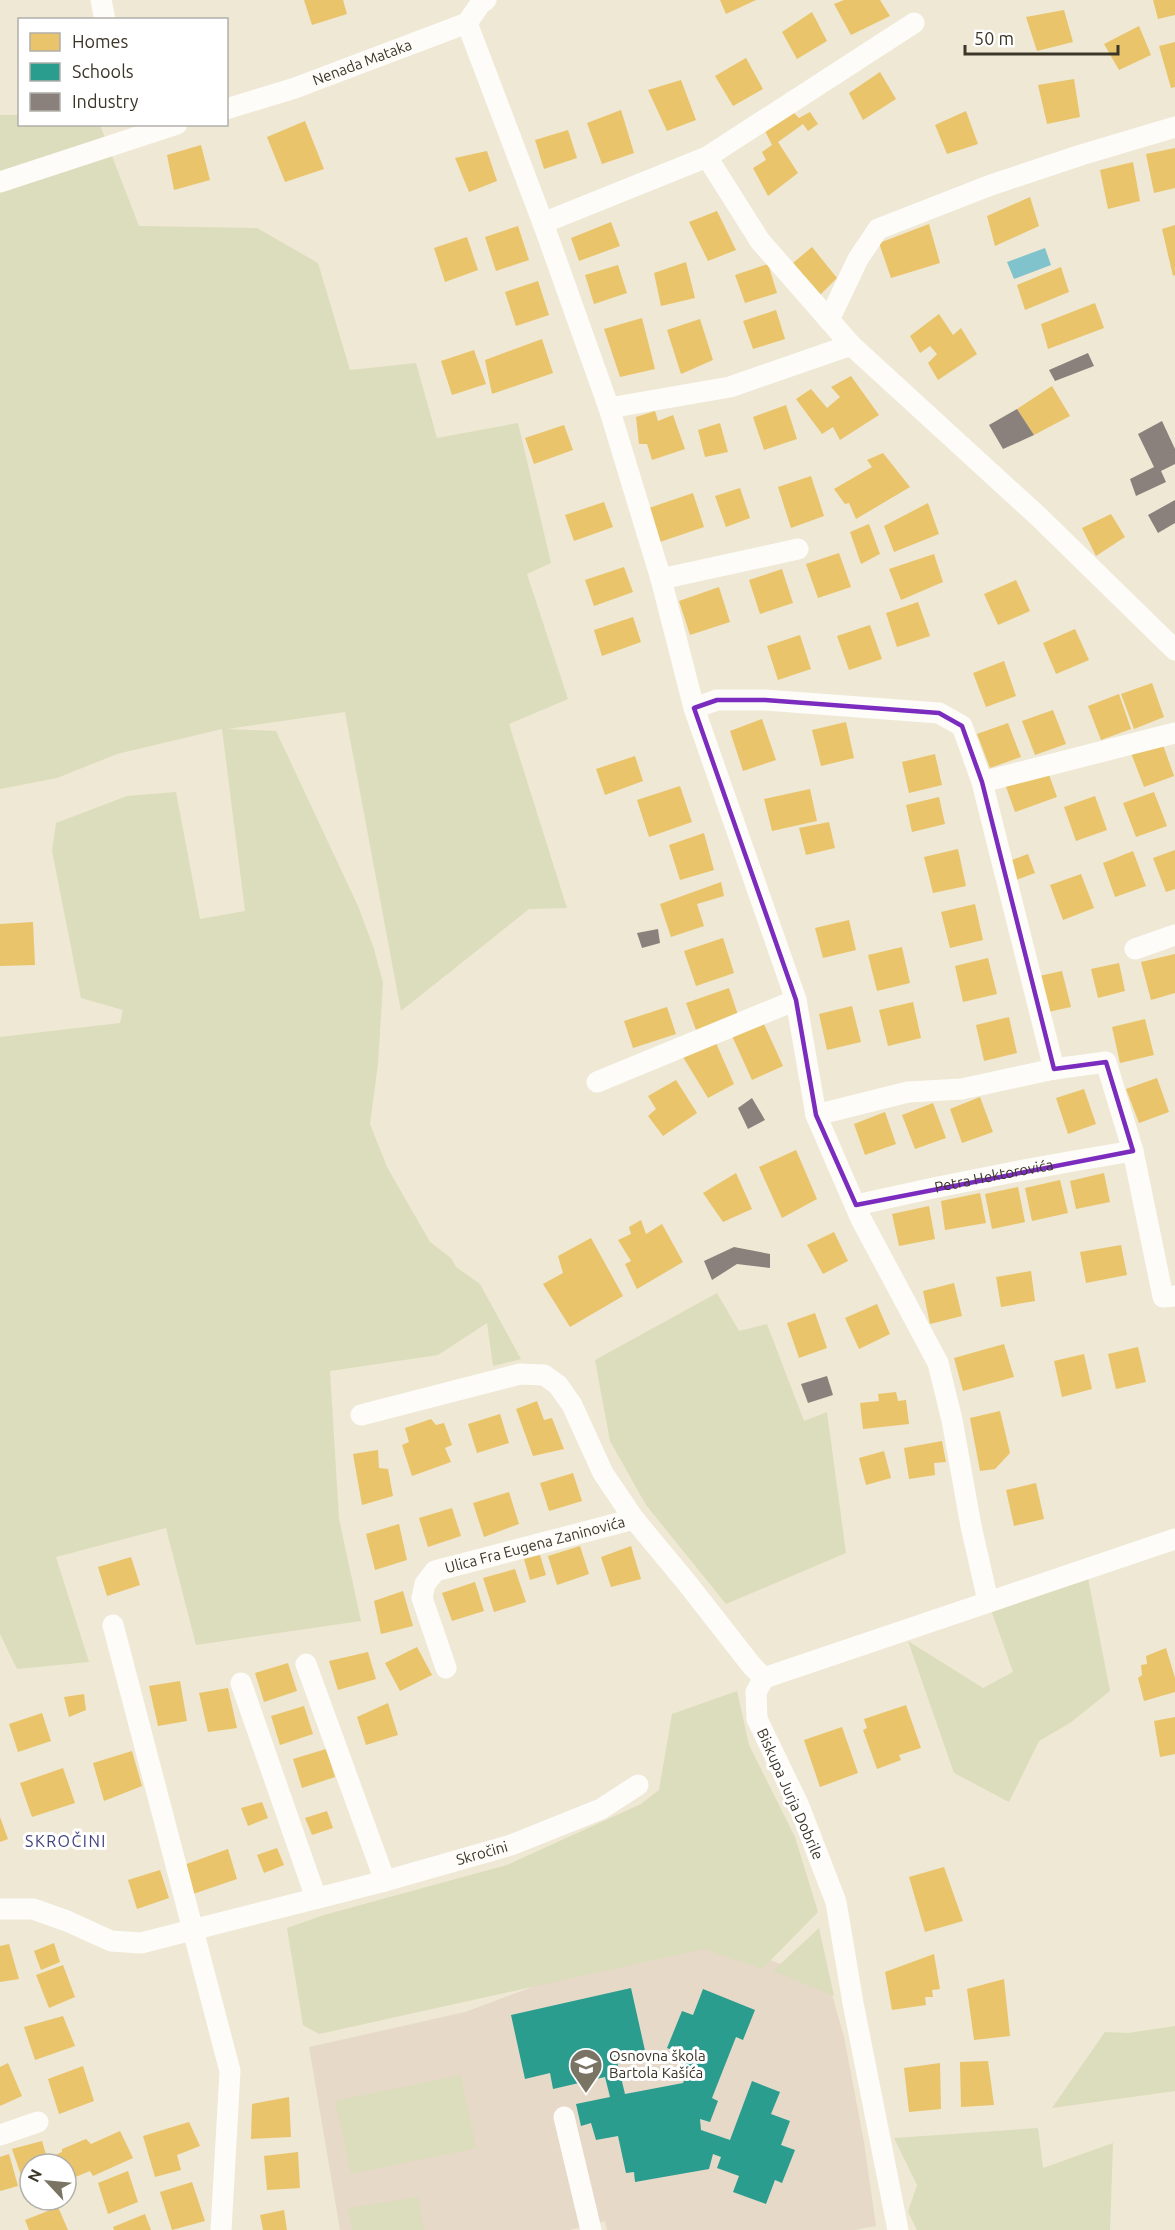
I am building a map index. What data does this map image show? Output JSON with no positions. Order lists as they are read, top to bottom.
{
  "streets": {
    "street": [
      "Nenada Mataka",
      "Petra Hektorovića",
      "Ulica Fra Eugena Zaninovića",
      "Biskupa Jurja Dobrile",
      "Skročini"
    ]
  },
  "crossings": [
    ["Ulica Fra Eugena Zaninovića", "Biskupa Jurja Dobrile"]
  ],
  "districts": ["SKROČINI"],
  "places": {
    "school or university": ["Osnovna škola Bartola Kašića"]
  },
  "legend": ["Homes", "Schools", "Industry"],
  "scale_bar": "50 m",
  "north": "top left"
}
